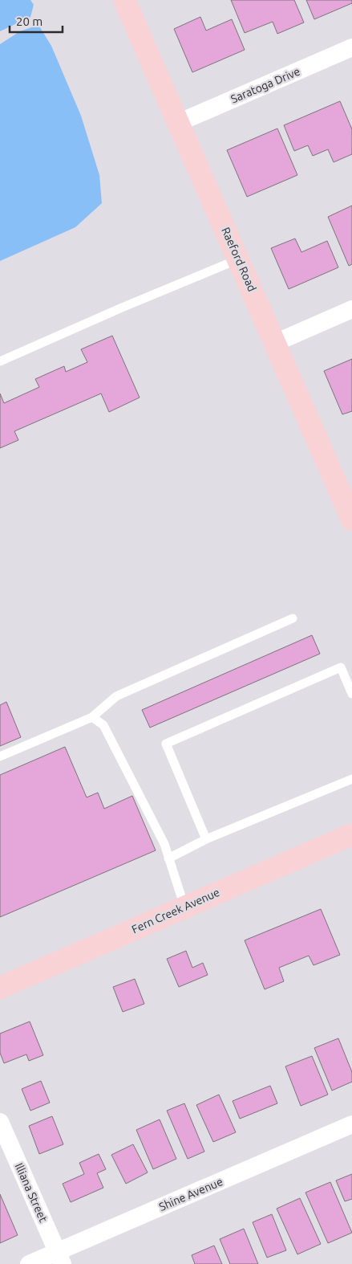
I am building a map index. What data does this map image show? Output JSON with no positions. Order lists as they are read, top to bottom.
{
  "streets": {
    "street": [
      "Saratoga Drive",
      "Raeford Road",
      "Fern Creek Avenue",
      "Illiana Street",
      "Shine Avenue"
    ]
  },
  "crossings": [
    ["Saratoga Drive", "Raeford Road"],
    ["Illiana Street", "Shine Avenue"]
  ],
  "scale_bar": "20 m"
}
